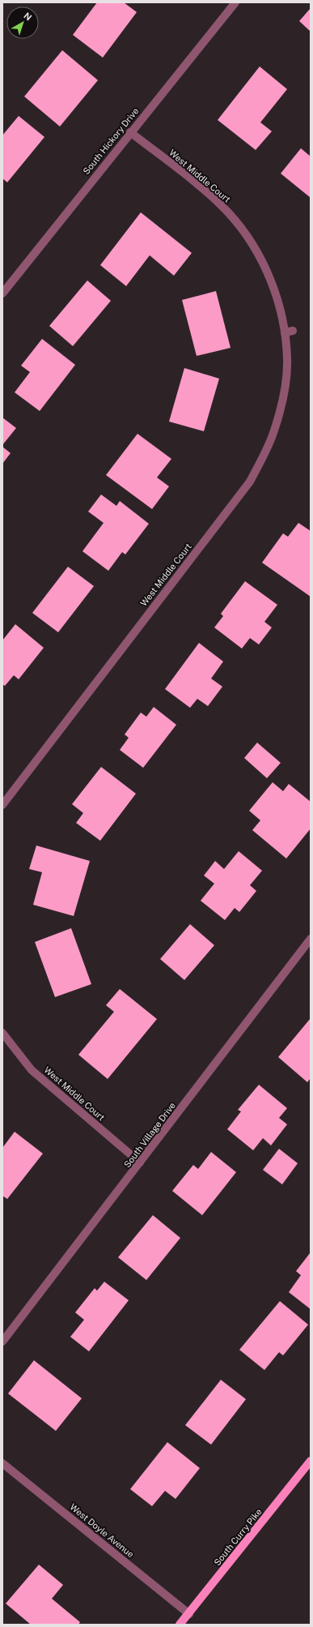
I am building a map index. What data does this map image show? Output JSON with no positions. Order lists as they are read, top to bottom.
{
  "streets": {
    "main road": ["South Curry Pike"],
    "street": [
      "South Hickory Drive",
      "West Middle Court",
      "South Village Drive",
      "West Doyle Avenue"
    ]
  },
  "crossings": [
    ["South Hickory Drive", "West Middle Court"],
    ["West Middle Court", "South Village Drive"],
    ["West Doyle Avenue", "South Curry Pike"]
  ],
  "north": "top right"
}
